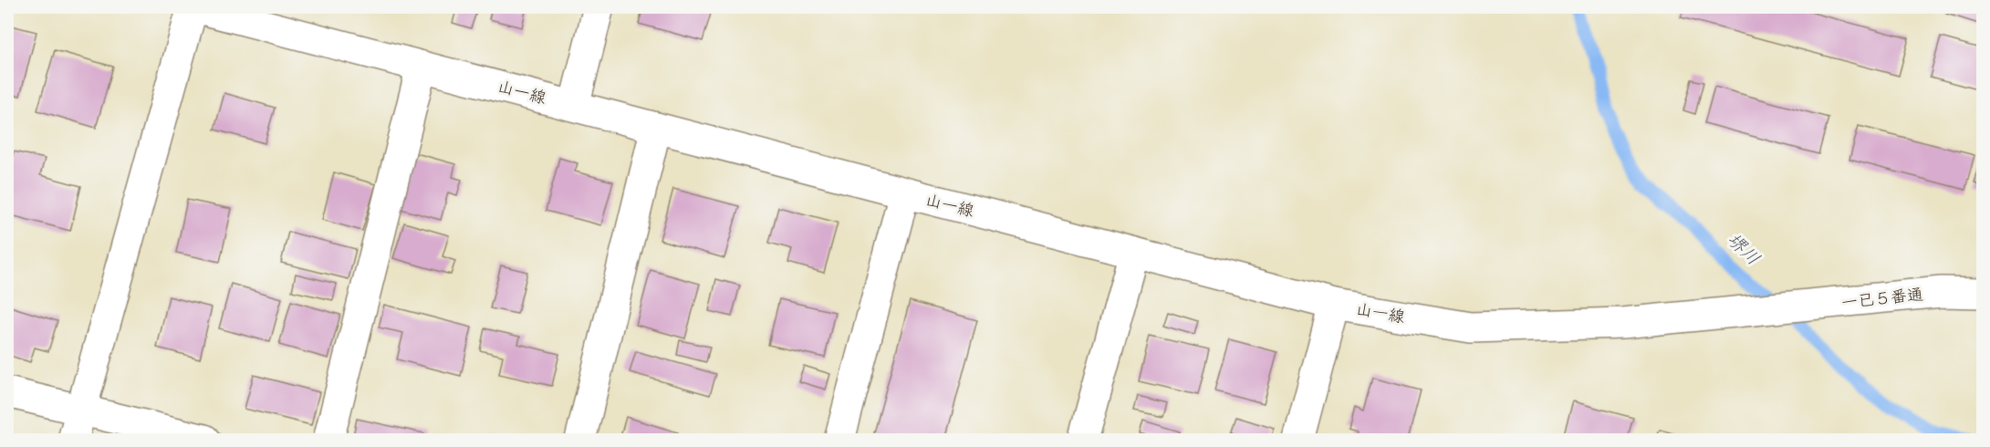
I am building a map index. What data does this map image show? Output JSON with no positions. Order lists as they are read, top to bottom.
{
  "streets": {
    "street": ["山一線", "一已５番通"]
  },
  "crossings": [
    ["山一線", "一已５番通"]
  ],
  "water": ["堺川"]
}
